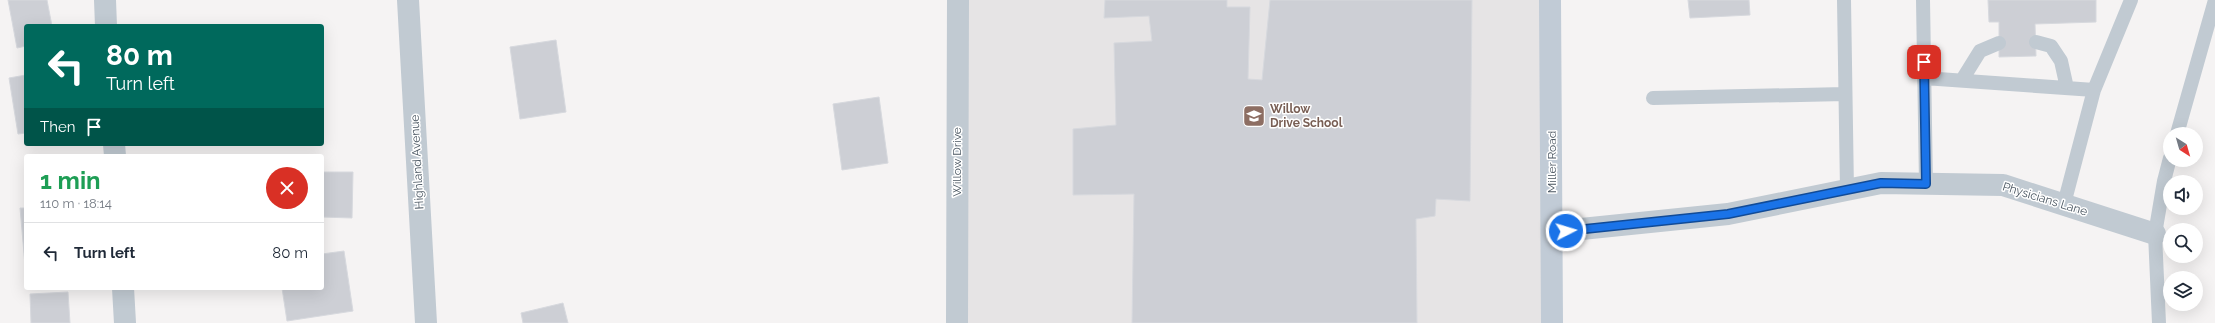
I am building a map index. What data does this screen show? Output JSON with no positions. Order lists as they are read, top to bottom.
{
  "streets": {
    "main road": ["Miller Road"],
    "street": ["Highland Avenue", "Willow Drive", "Physicians Lane"]
  },
  "crossings": [
    ["Miller Road", "Physicians Lane"]
  ],
  "places": {
    "school or university": ["Willow Drive School"]
  },
  "north": "bottom right",
  "page": {
    "turn": ["80 m", "Turn left"],
    "then": "Then",
    "heading": ["1 min", "110 m · 18:14"],
    "list": [
      {
        "name": "Turn left",
        "value": "80 m"
      }
    ]
  }
}
